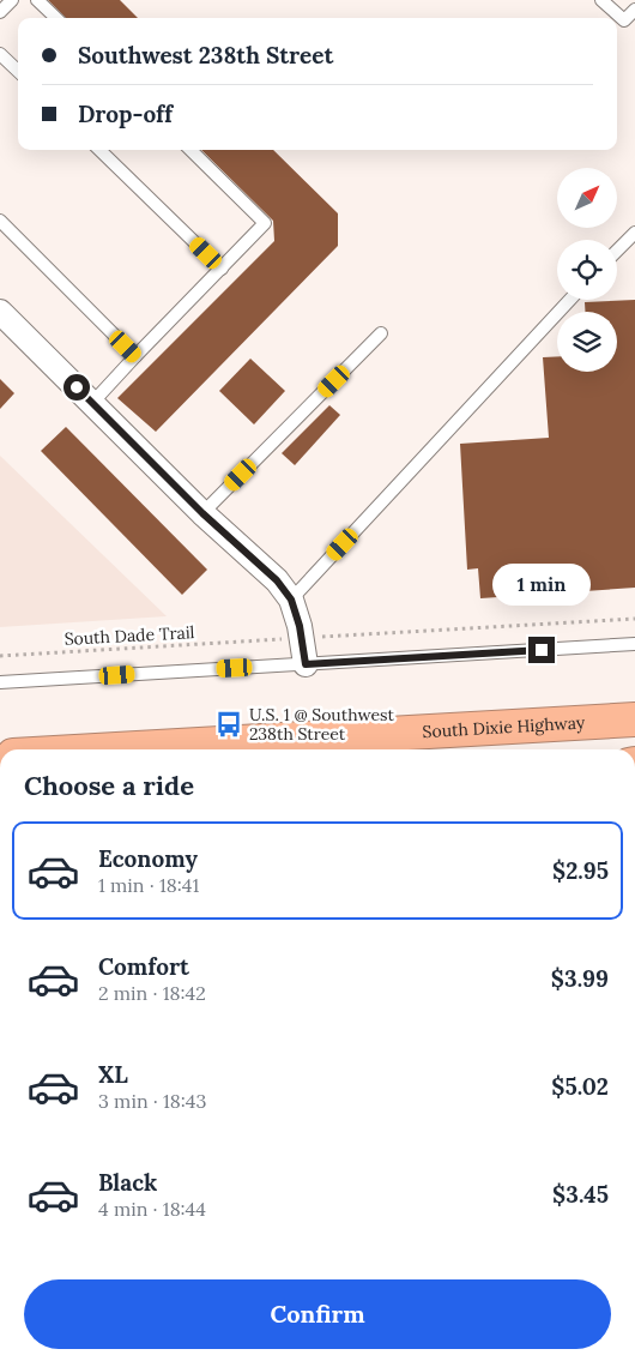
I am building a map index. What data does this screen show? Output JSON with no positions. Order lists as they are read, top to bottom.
{
  "streets": {
    "highway": ["South Dixie Highway"],
    "path": ["South Dade Trail"]
  },
  "places": {
    "bus stop": ["U.S. 1 @ Southwest 238th Street"]
  },
  "north": "top right",
  "page": {
    "banner": ["Southwest 238th Street", "Drop-off"],
    "bubble": "1 min",
    "heading": "Choose a ride",
    "list": [
      {
        "name": "Economy",
        "note": "1 min · 18:41",
        "value": "$2.95"
      },
      {
        "name": "Comfort",
        "note": "2 min · 18:42",
        "value": "$3.99"
      },
      {
        "name": "XL",
        "note": "3 min · 18:43",
        "value": "$5.02"
      },
      {
        "name": "Black",
        "note": "4 min · 18:44",
        "value": "$3.45"
      }
    ],
    "buttons": "Confirm"
  }
}
